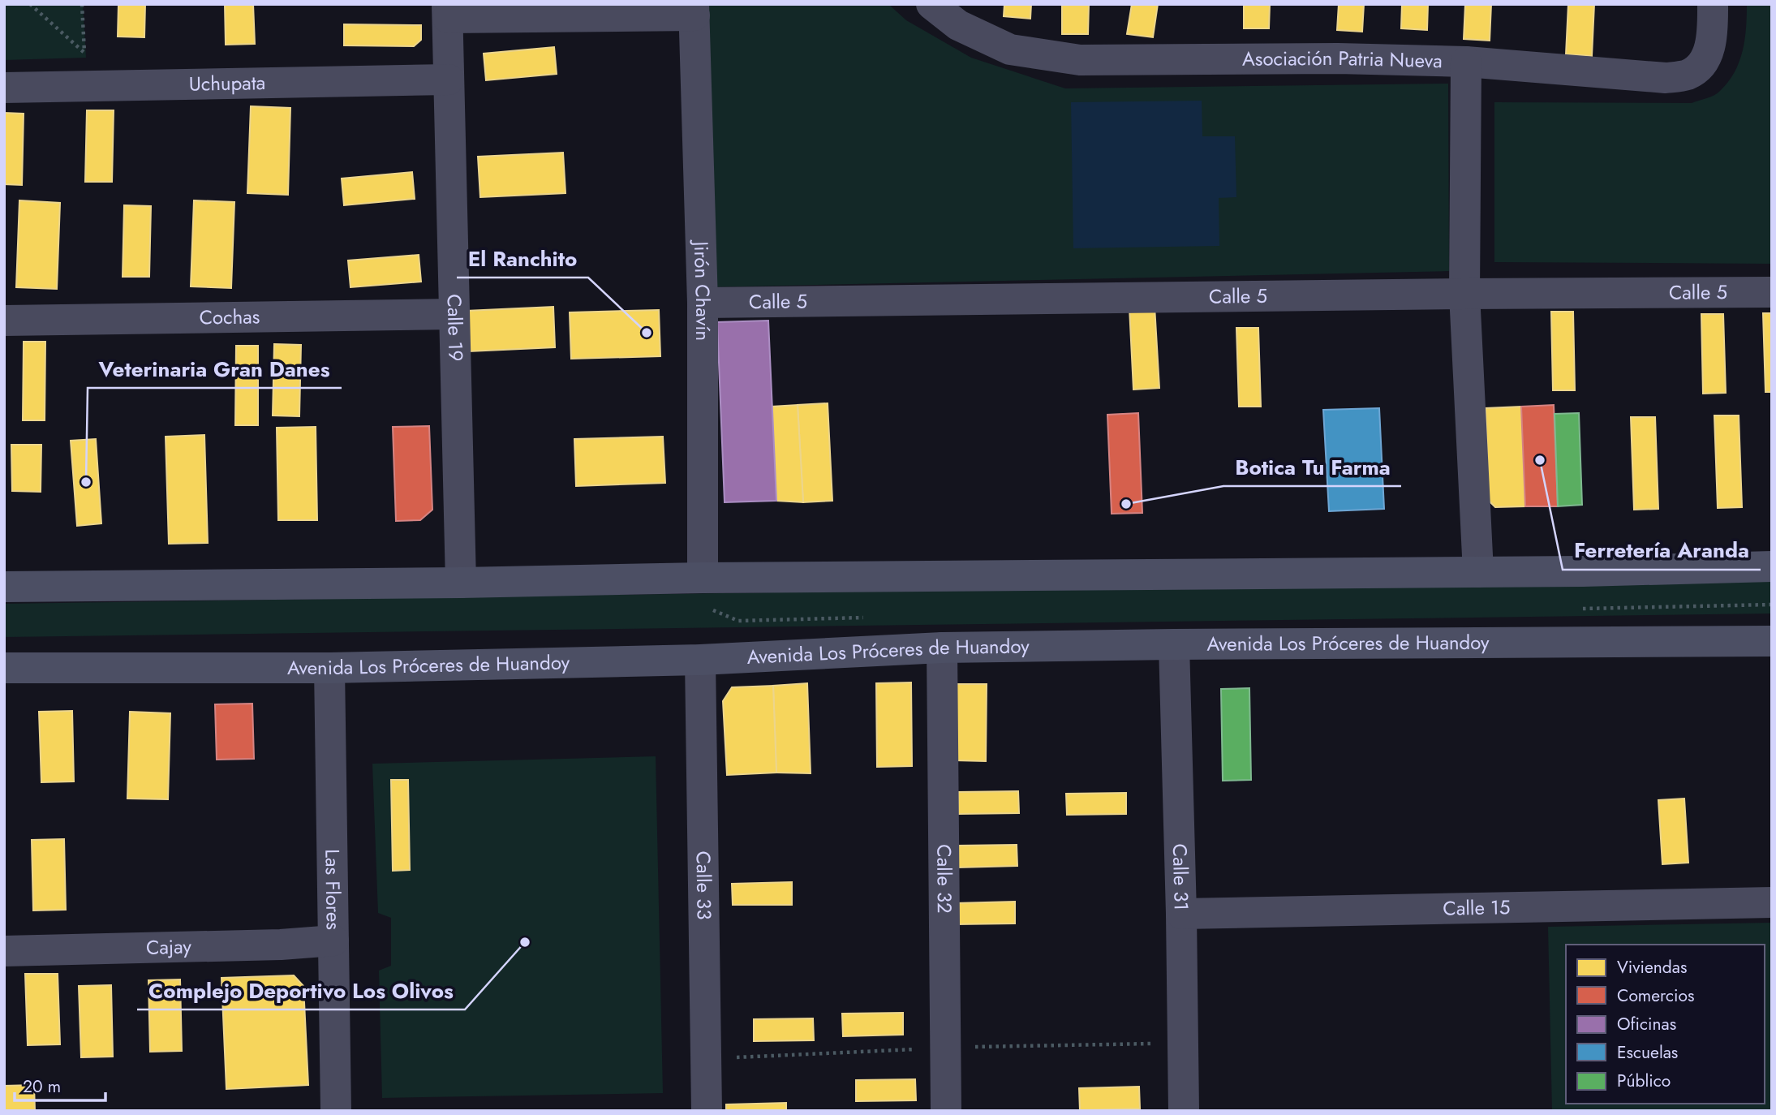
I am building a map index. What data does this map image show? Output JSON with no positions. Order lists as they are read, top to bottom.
{
  "streets": {
    "main road": ["Avenida Los Próceres de Huandoy"],
    "street": [
      "Asociación Patria Nueva",
      "Uchupata",
      "Jirón Chavín",
      "Calle 5",
      "Cochas",
      "Calle 19",
      "Calle 31",
      "Calle 32",
      "Calle 33",
      "Las Flores",
      "Calle 15",
      "Cajay"
    ]
  },
  "crossings": [
    ["Uchupata", "Calle 19"],
    ["Jirón Chavín", "Calle 5"],
    ["Cochas", "Calle 19"],
    ["Avenida Los Próceres de Huandoy", "Calle 31"],
    ["Avenida Los Próceres de Huandoy", "Calle 32"],
    ["Avenida Los Próceres de Huandoy", "Calle 33"],
    ["Avenida Los Próceres de Huandoy", "Las Flores"],
    ["Calle 31", "Calle 15"],
    ["Las Flores", "Cajay"]
  ],
  "places": [
    "El Ranchito",
    "Ferretería Aranda",
    "Veterinaria Gran Danes",
    "Botica Tu Farma",
    "Complejo Deportivo Los Olivos"
  ],
  "legend": [
    "Viviendas",
    "Comercios",
    "Oficinas",
    "Escuelas",
    "Público"
  ],
  "scale_bar": "20 m"
}
